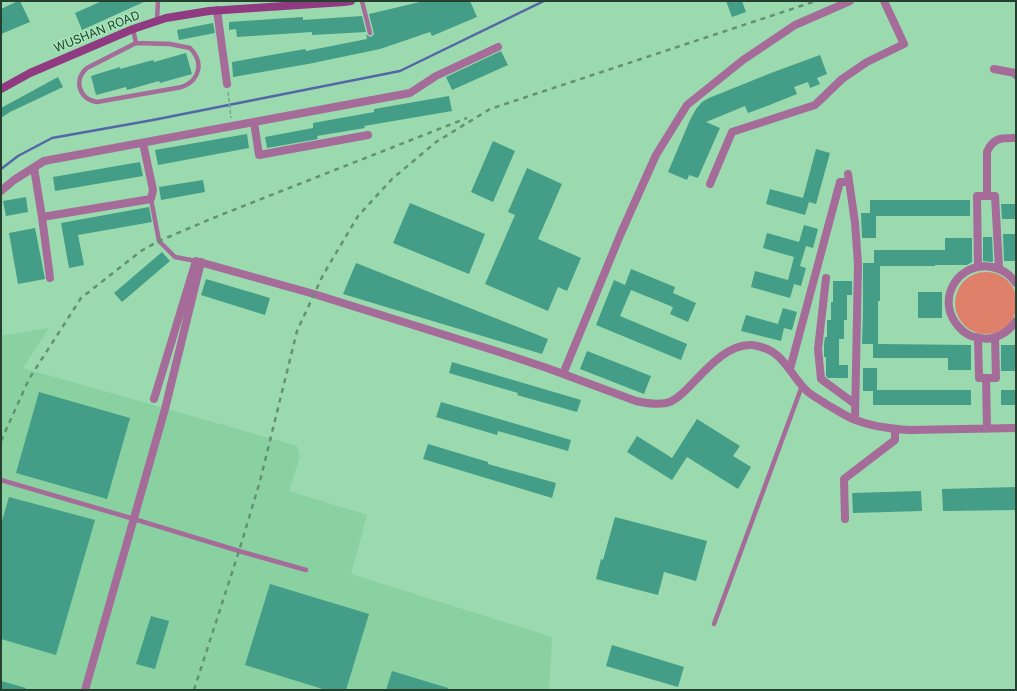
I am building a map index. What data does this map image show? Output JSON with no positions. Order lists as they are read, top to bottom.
{
  "streets": {
    "main road": ["WUSHAN ROAD"]
  }
}
